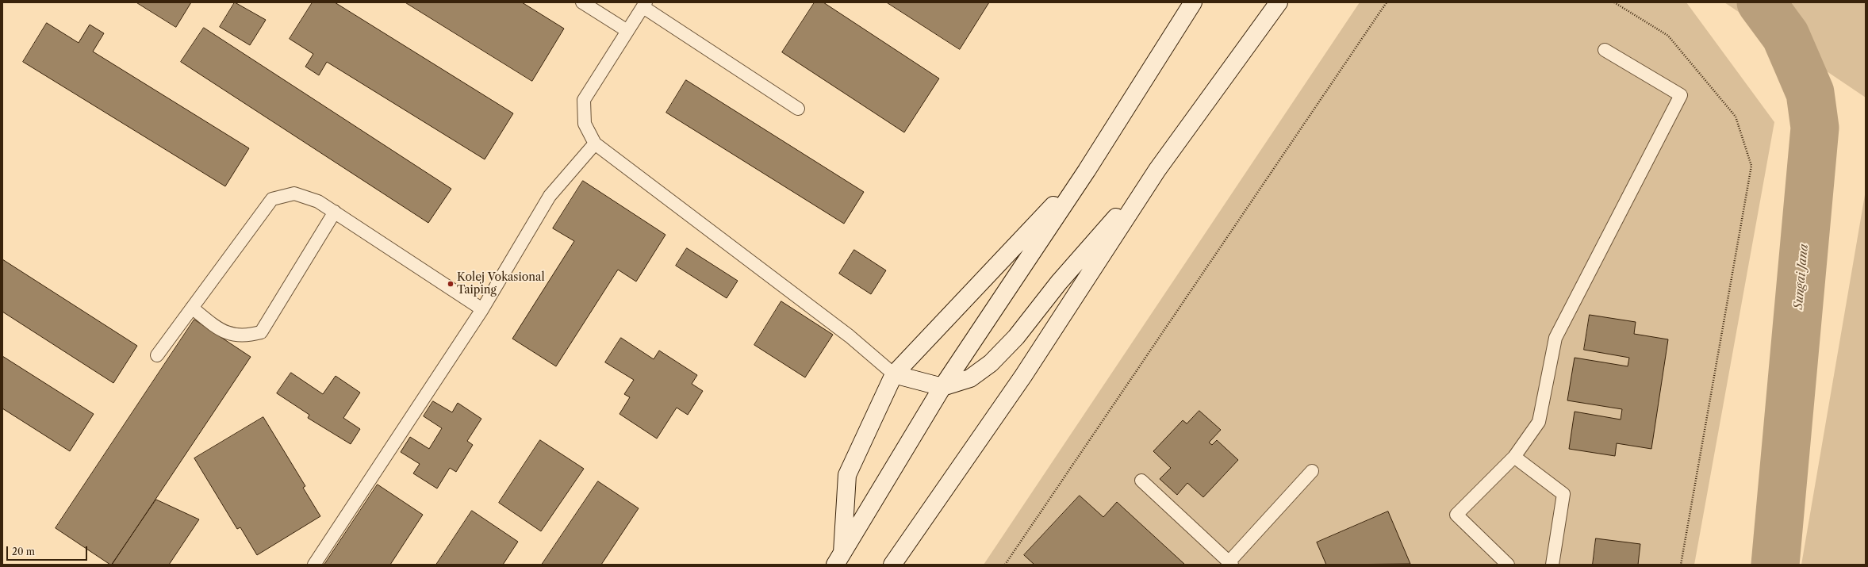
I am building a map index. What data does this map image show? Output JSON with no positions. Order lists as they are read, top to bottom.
{
  "water": ["Sungai Jana"],
  "places": ["Kolej Vokasional Taiping"],
  "scale_bar": "20 m"
}
